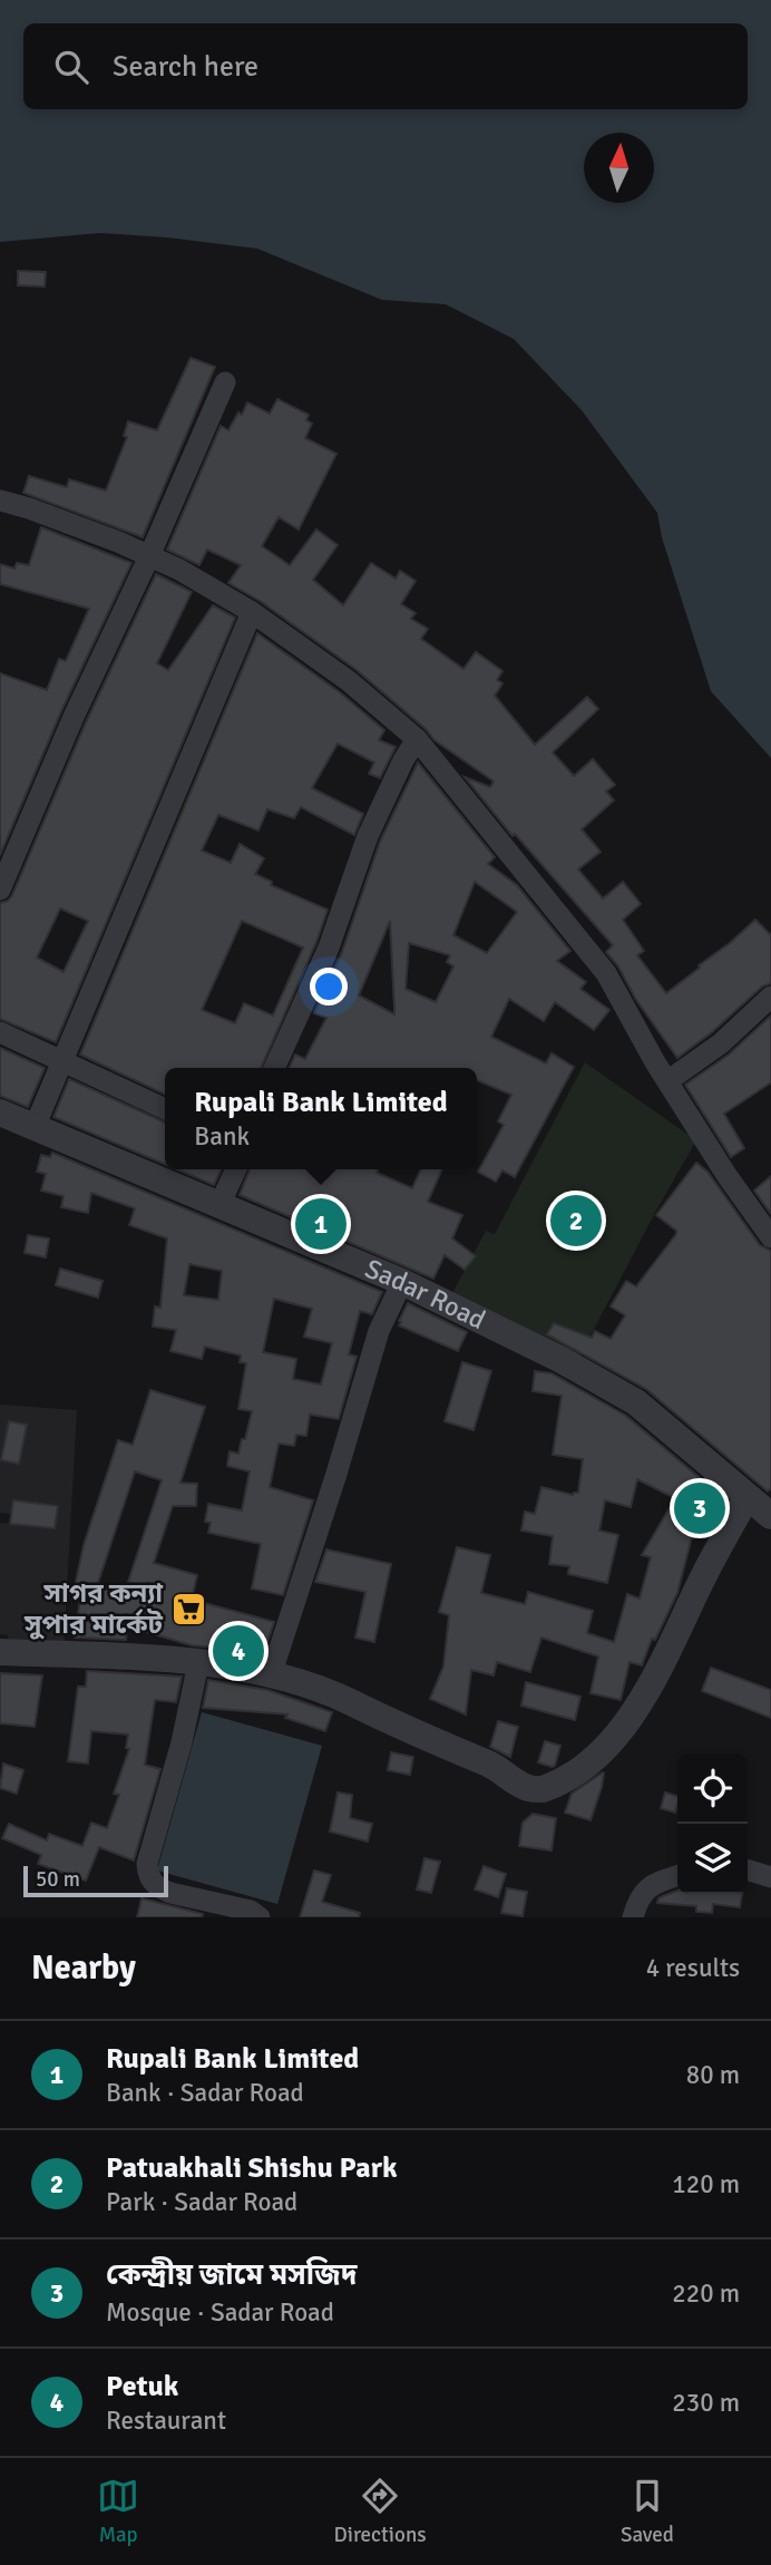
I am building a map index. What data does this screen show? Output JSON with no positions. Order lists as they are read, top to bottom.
{
  "streets": {
    "street": ["Sadar Road"]
  },
  "places": {
    "supermarket": ["সাগর কন্যা সুপার মার্কেট"]
  },
  "scale_bar": "50 m",
  "north": "top",
  "page": {
    "search": "Search here",
    "popup": ["Rupali Bank Limited", "Bank"],
    "pins": [
      "2",
      "1",
      "3",
      "4"
    ],
    "scale": "50 m",
    "heading": ["Nearby", "4 results"],
    "list": [
      {
        "mark": "1",
        "name": "Rupali Bank Limited",
        "note": "Bank · Sadar Road",
        "value": "80 m"
      },
      {
        "mark": "2",
        "name": "Patuakhali Shishu Park",
        "note": "Park · Sadar Road",
        "value": "120 m"
      },
      {
        "mark": "3",
        "name": "কেন্দ্রীয় জামে মসজিদ",
        "note": "Mosque · Sadar Road",
        "value": "220 m"
      },
      {
        "mark": "4",
        "name": "Petuk",
        "note": "Restaurant",
        "value": "230 m"
      }
    ],
    "nav": ["Map", "Directions", "Saved"]
  }
}
